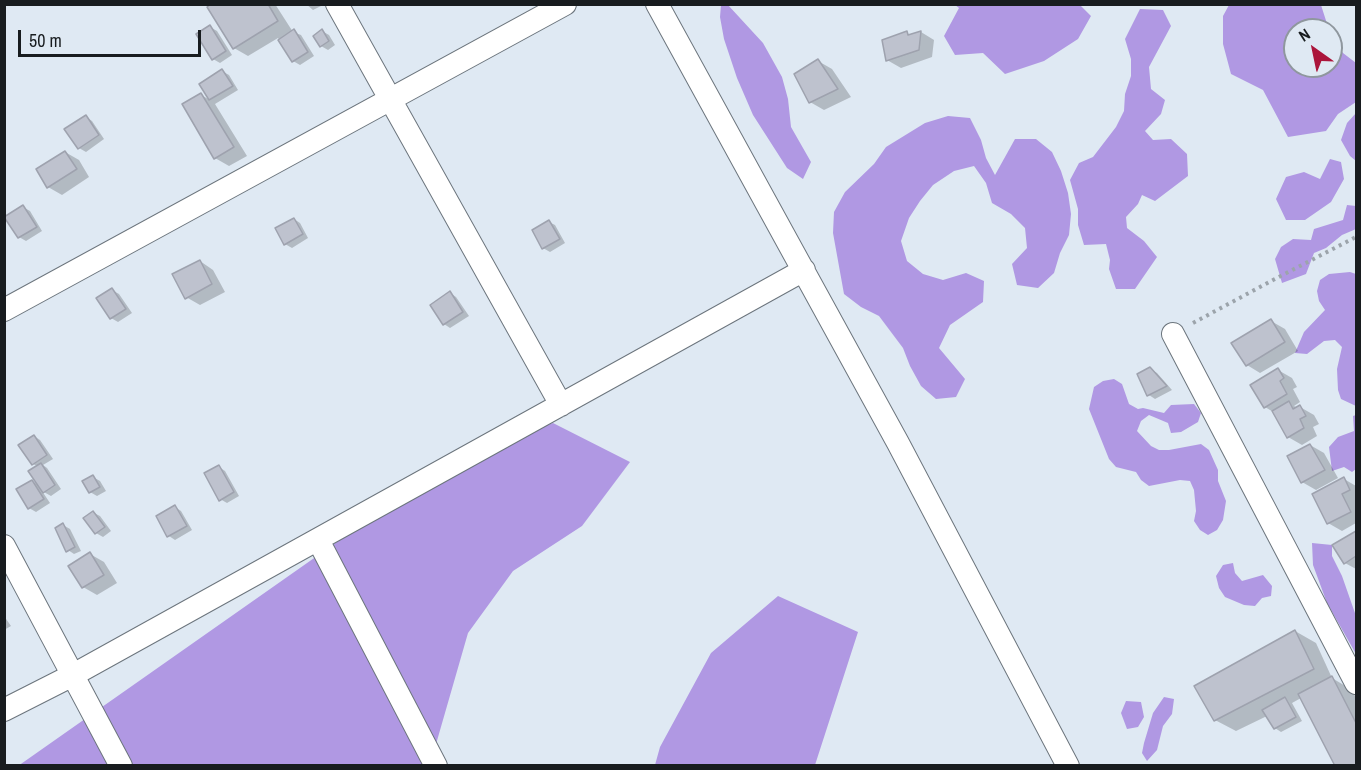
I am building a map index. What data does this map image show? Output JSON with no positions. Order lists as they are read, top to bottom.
{
  "scale_bar": "50 m",
  "north": "top left"
}
